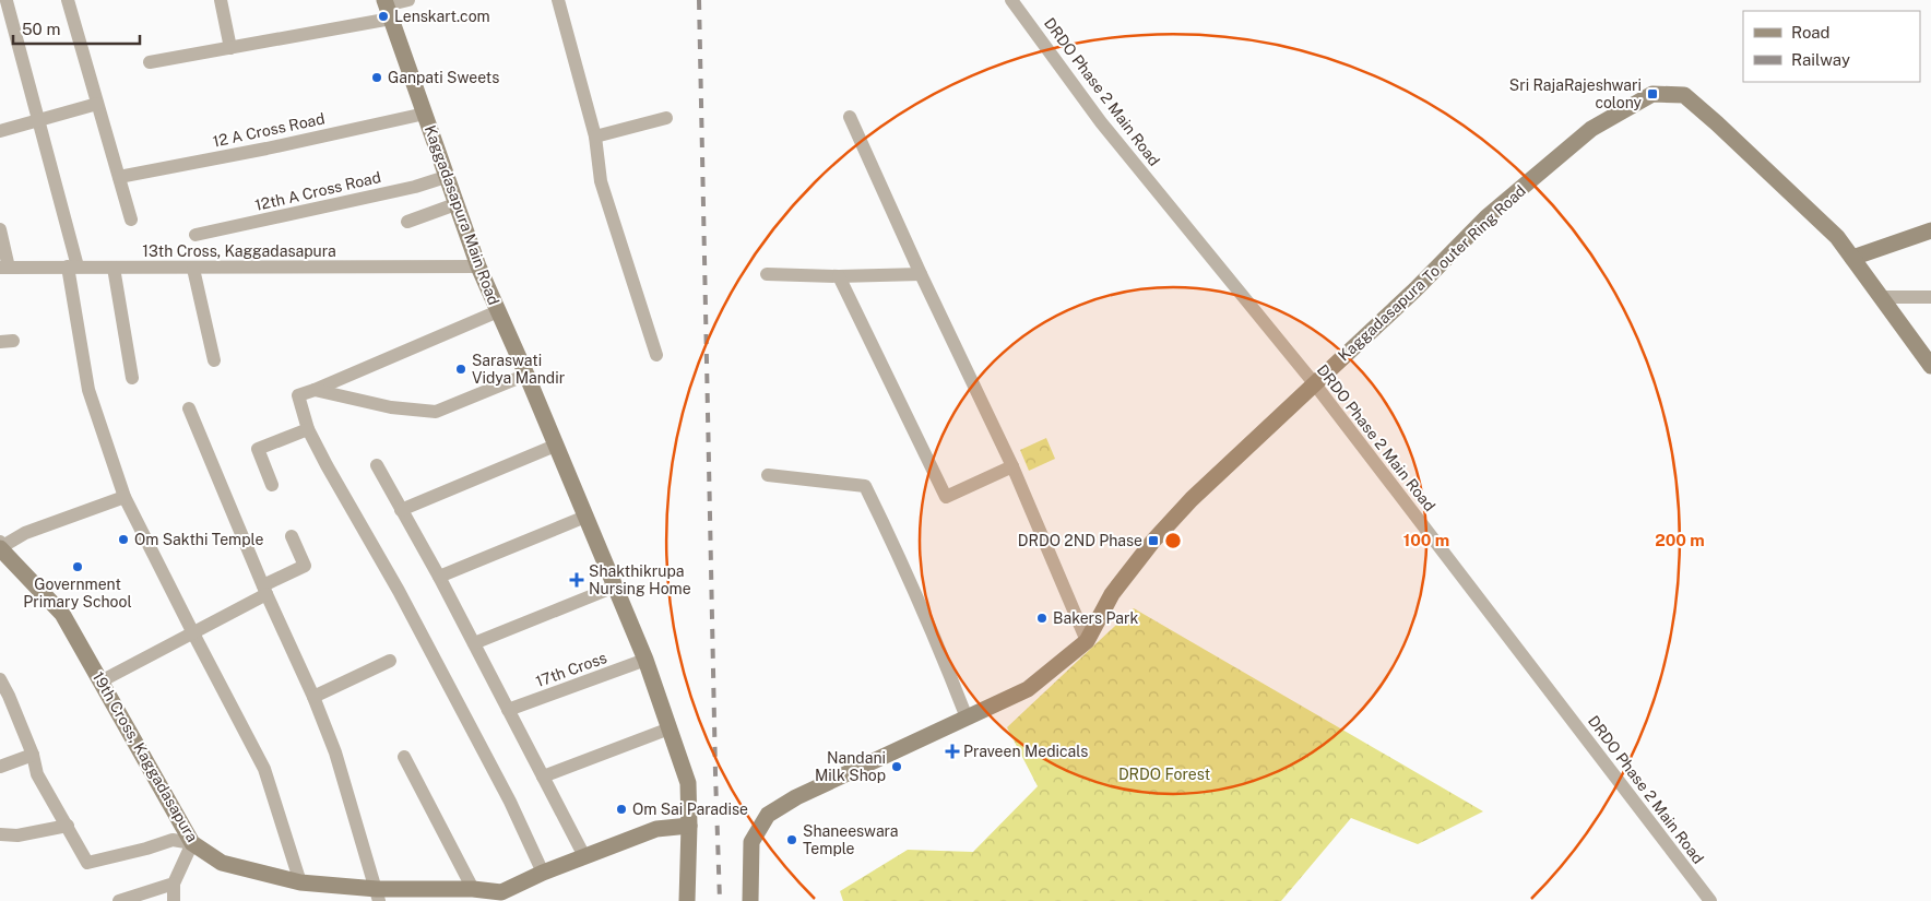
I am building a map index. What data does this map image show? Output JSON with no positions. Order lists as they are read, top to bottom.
{
  "streets": {
    "street": [
      "DRDO Phase 2 Main Road",
      "12 A Cross Road",
      "12th A Cross Road",
      "Kaggadasapura Main Road",
      "13th Cross, Kaggadasapura",
      "Kaggadasapura To outer Ring Road",
      "17th Cross",
      "19th Cross, Kaggadasapura"
    ]
  },
  "crossings": [
    ["DRDO Phase 2 Main Road", "Kaggadasapura To outer Ring Road"],
    ["12 A Cross Road", "Kaggadasapura Main Road"],
    ["12th A Cross Road", "Kaggadasapura Main Road"],
    ["Kaggadasapura Main Road", "13th Cross, Kaggadasapura"],
    ["Kaggadasapura Main Road", "17th Cross"],
    ["Kaggadasapura Main Road", "19th Cross, Kaggadasapura"]
  ],
  "parks": ["DRDO Forest"],
  "places": {
    "other": [
      "Lenskart.com",
      "Ganpati Sweets",
      "Saraswati Vidya Mandir",
      "Om Sakthi Temple",
      "Government Primary School",
      "Bakers Park",
      "Nandani Milk Shop",
      "Om Sai Paradise",
      "Shaneeswara Temple"
    ],
    "transit": ["Sri RajaRajeshwari colony", "DRDO 2ND Phase"],
    "health": ["Shakthikrupa Nursing Home", "Praveen Medicals"]
  },
  "legend": ["Road", "Railway"],
  "scale_bar": "50 m",
  "rings": ["100 m", "200 m"]
}
